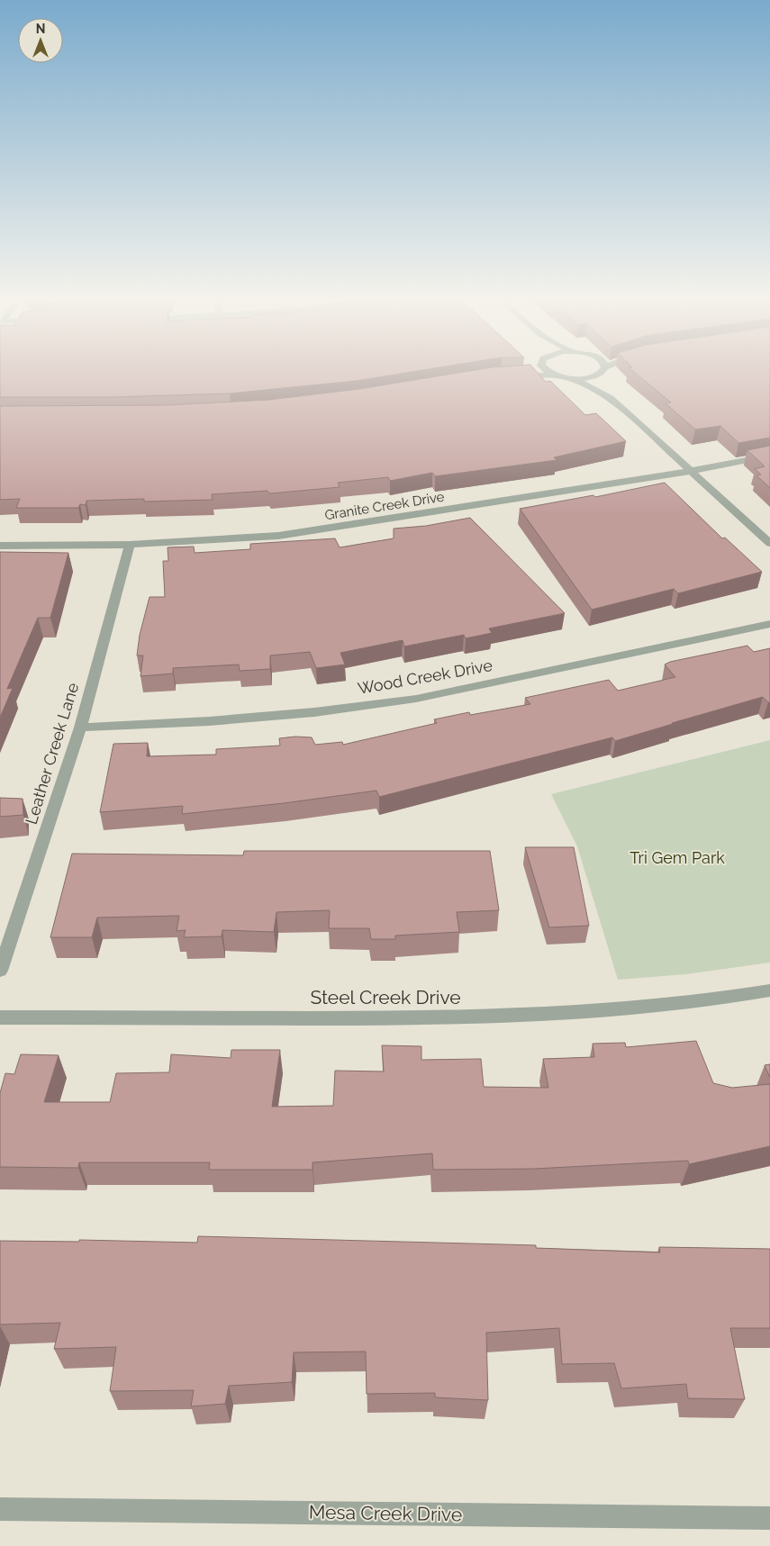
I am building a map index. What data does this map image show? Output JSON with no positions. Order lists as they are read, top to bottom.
{
  "streets": {
    "street": [
      "Granite Creek Drive",
      "Wood Creek Drive",
      "Leather Creek Lane",
      "Steel Creek Drive",
      "Mesa Creek Drive"
    ]
  },
  "crossings": [
    ["Granite Creek Drive", "Leather Creek Lane"],
    ["Wood Creek Drive", "Leather Creek Lane"]
  ],
  "parks": ["Tri Gem Park"],
  "north": "top"
}
